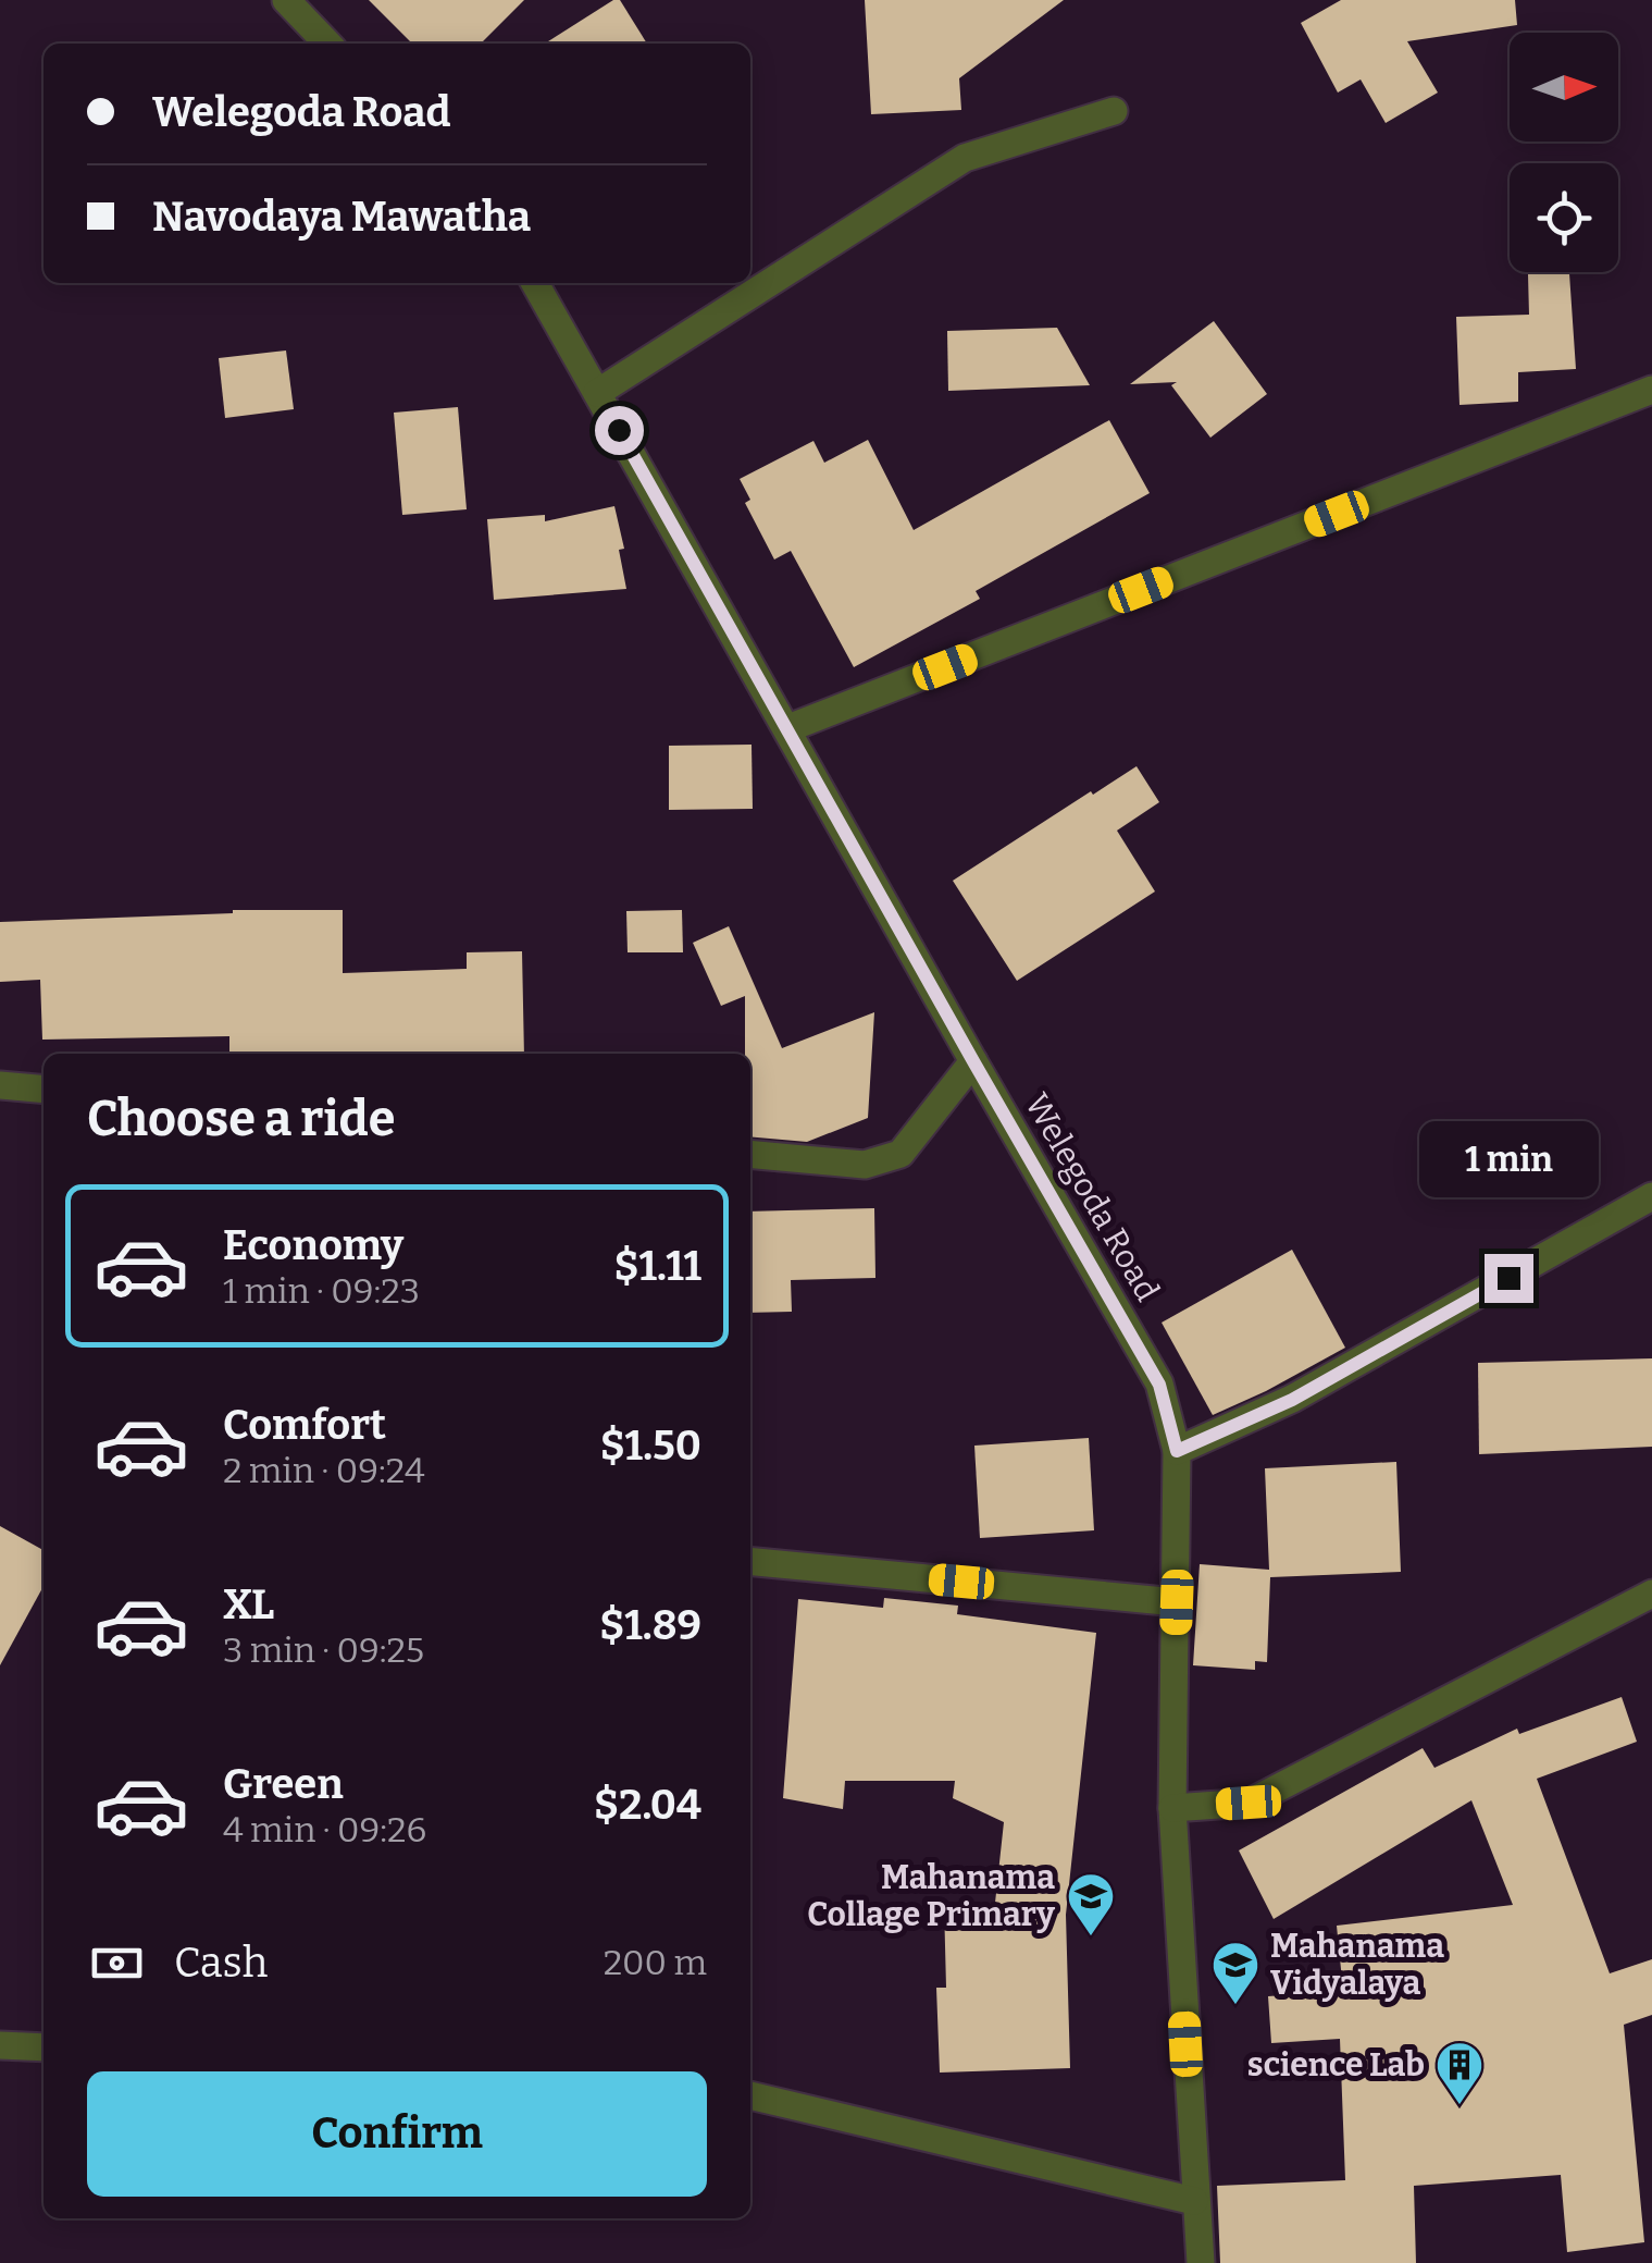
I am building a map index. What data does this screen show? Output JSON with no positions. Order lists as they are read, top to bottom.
{
  "streets": {
    "street": ["Welegoda Road"]
  },
  "places": {
    "school or university": ["Mahanama Collage Primary", "Mahanama Vidyalaya"],
    "building": ["science Lab"]
  },
  "north": "right",
  "page": {
    "banner": ["Welegoda Road", "Navodaya Mawatha"],
    "heading": "Choose a ride",
    "bubble": "1 min",
    "list": [
      {
        "name": "Economy",
        "note": "1 min · 09:23",
        "value": "$1.11"
      },
      {
        "name": "Comfort",
        "note": "2 min · 09:24",
        "value": "$1.50"
      },
      {
        "name": "XL",
        "note": "3 min · 09:25",
        "value": "$1.89"
      },
      {
        "name": "Green",
        "note": "4 min · 09:26",
        "value": "$2.04"
      }
    ],
    "pay": ["Cash", "200 m"],
    "buttons": "Confirm"
  }
}
